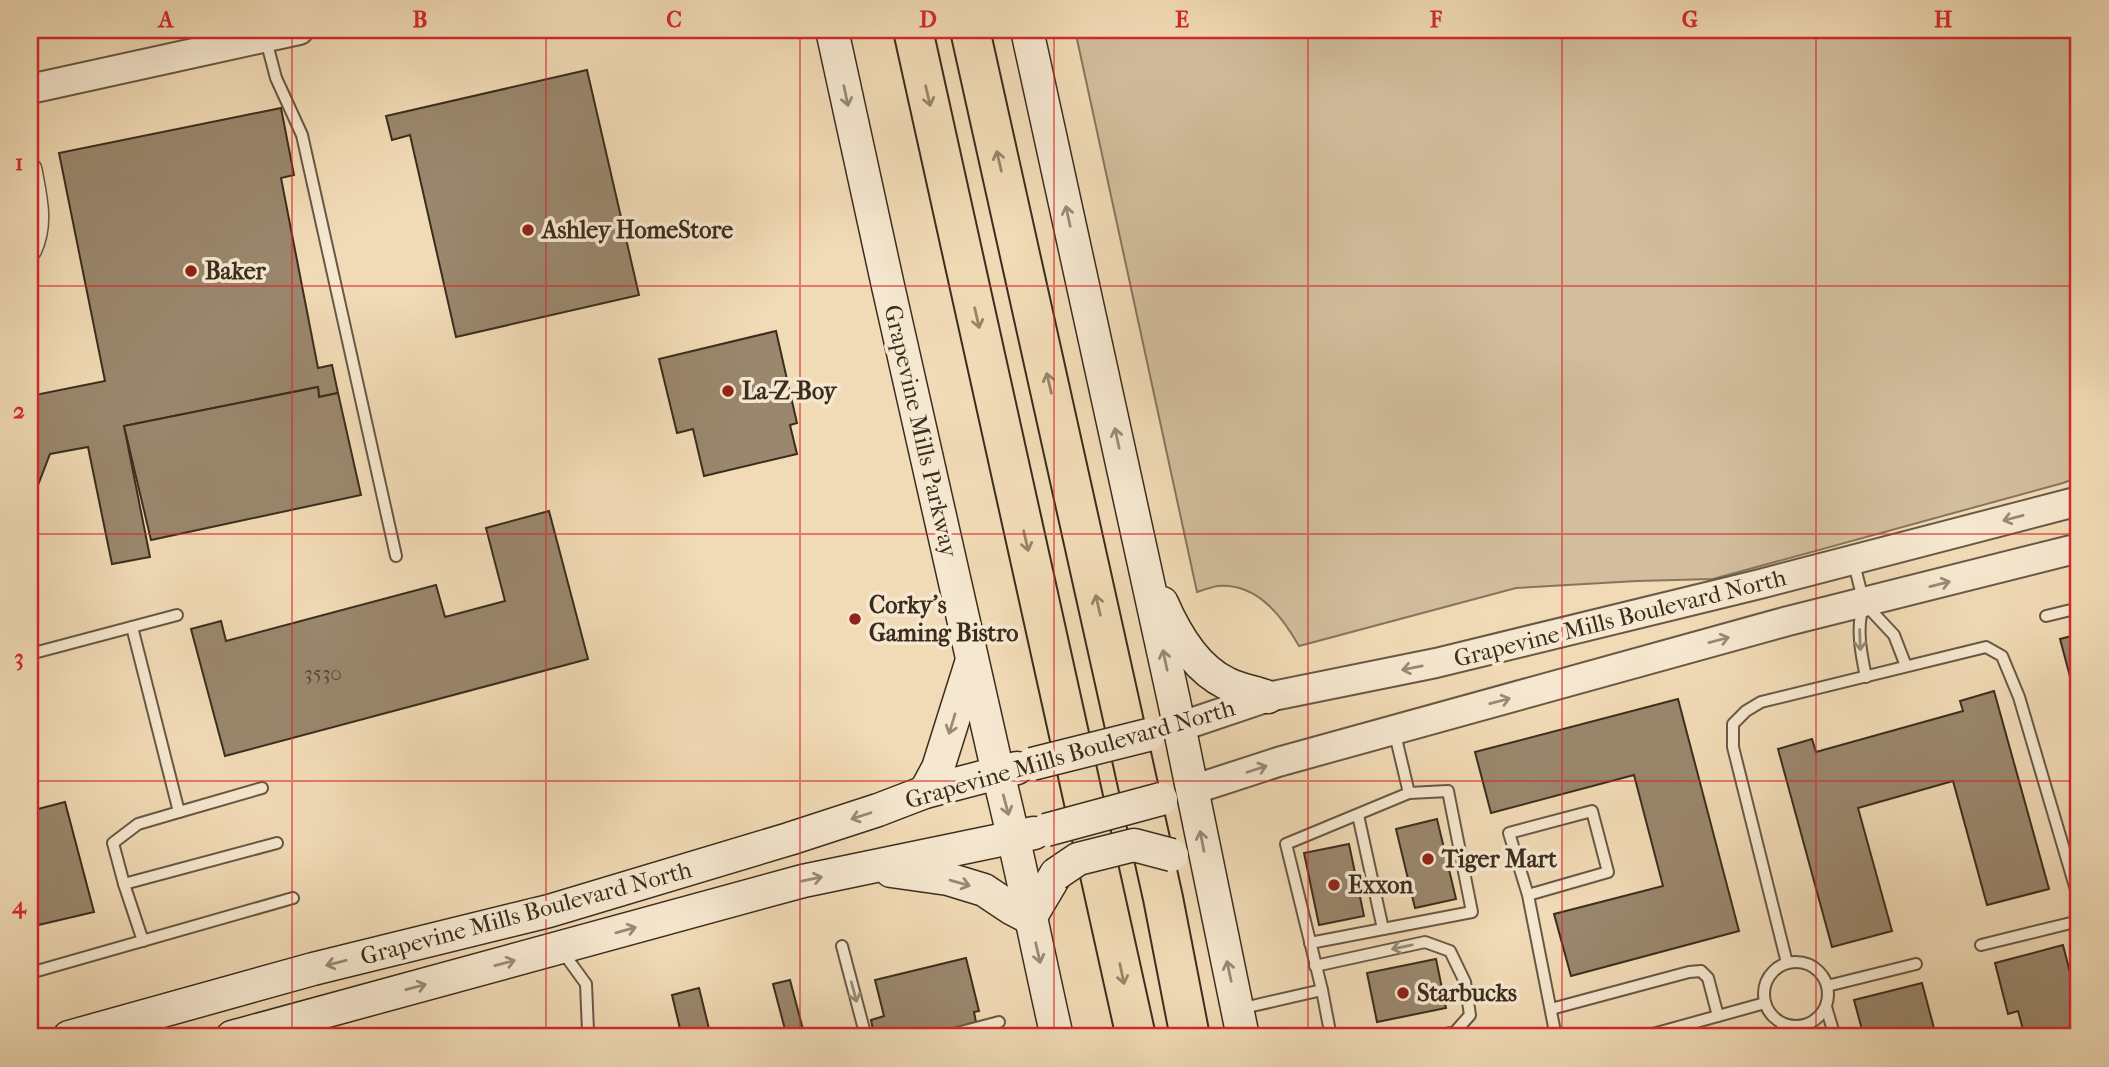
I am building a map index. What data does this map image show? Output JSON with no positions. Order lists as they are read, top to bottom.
{
  "streets": {
    "main road": ["Grapevine Mills Parkway", "Grapevine Mills Boulevard North"]
  },
  "crossings": [
    ["Grapevine Mills Parkway", "Grapevine Mills Boulevard North"]
  ],
  "places": [
    "Ashley HomeStore",
    "Baker",
    "La-Z-Boy",
    "Corky's Gaming Bistro",
    "Tiger Mart",
    "Exxon",
    "Starbucks"
  ],
  "house_numbers": ["3530"],
  "grid": {
    "columns": [
      "A",
      "B",
      "C",
      "D",
      "E",
      "F",
      "G",
      "H"
    ],
    "rows": [
      "1",
      "2",
      "3",
      "4"
    ]
  }
}
